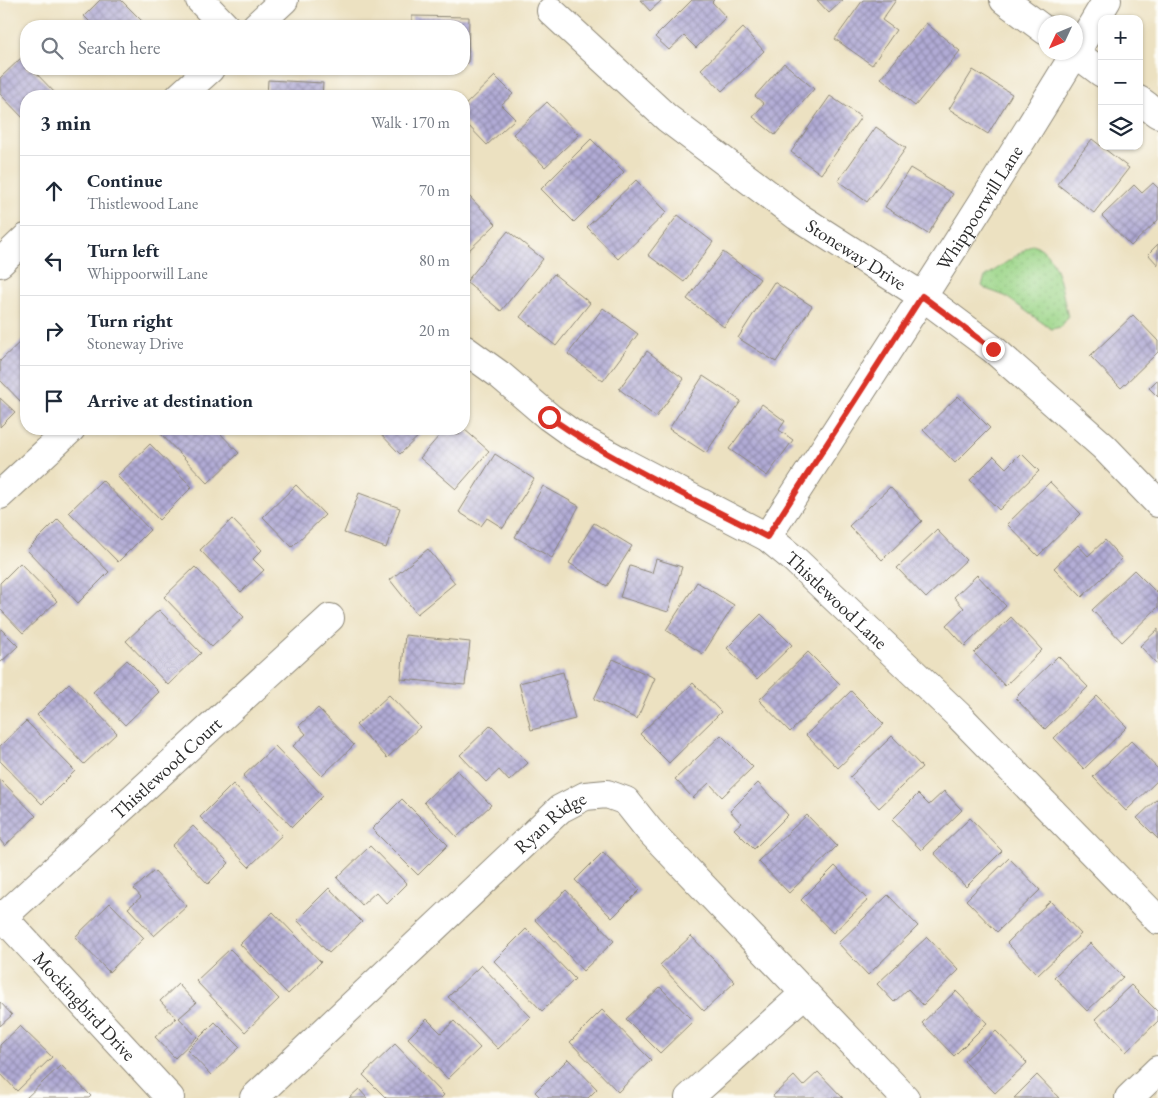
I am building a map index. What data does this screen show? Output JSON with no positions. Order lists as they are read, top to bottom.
{
  "streets": {
    "street": [
      "Whippoorwill Lane",
      "Stoneway Drive",
      "Thistlewood Lane",
      "Thistlewood Court",
      "Ryan Ridge",
      "Mockingbird Drive"
    ]
  },
  "crossings": [
    ["Whippoorwill Lane", "Stoneway Drive"],
    ["Whippoorwill Lane", "Thistlewood Lane"],
    ["Thistlewood Court", "Mockingbird Drive"]
  ],
  "north": "bottom left",
  "page": {
    "map_buttons": ["+", "−"],
    "search": "Search here",
    "heading": ["3 min", "Walk · 170 m"],
    "list": [
      ["Continue", "Thistlewood Lane", "70 m"],
      ["Turn left", "Whippoorwill Lane", "80 m"],
      ["Turn right", "Stoneway Drive", "20 m"],
      "Arrive at destination"
    ]
  }
}
